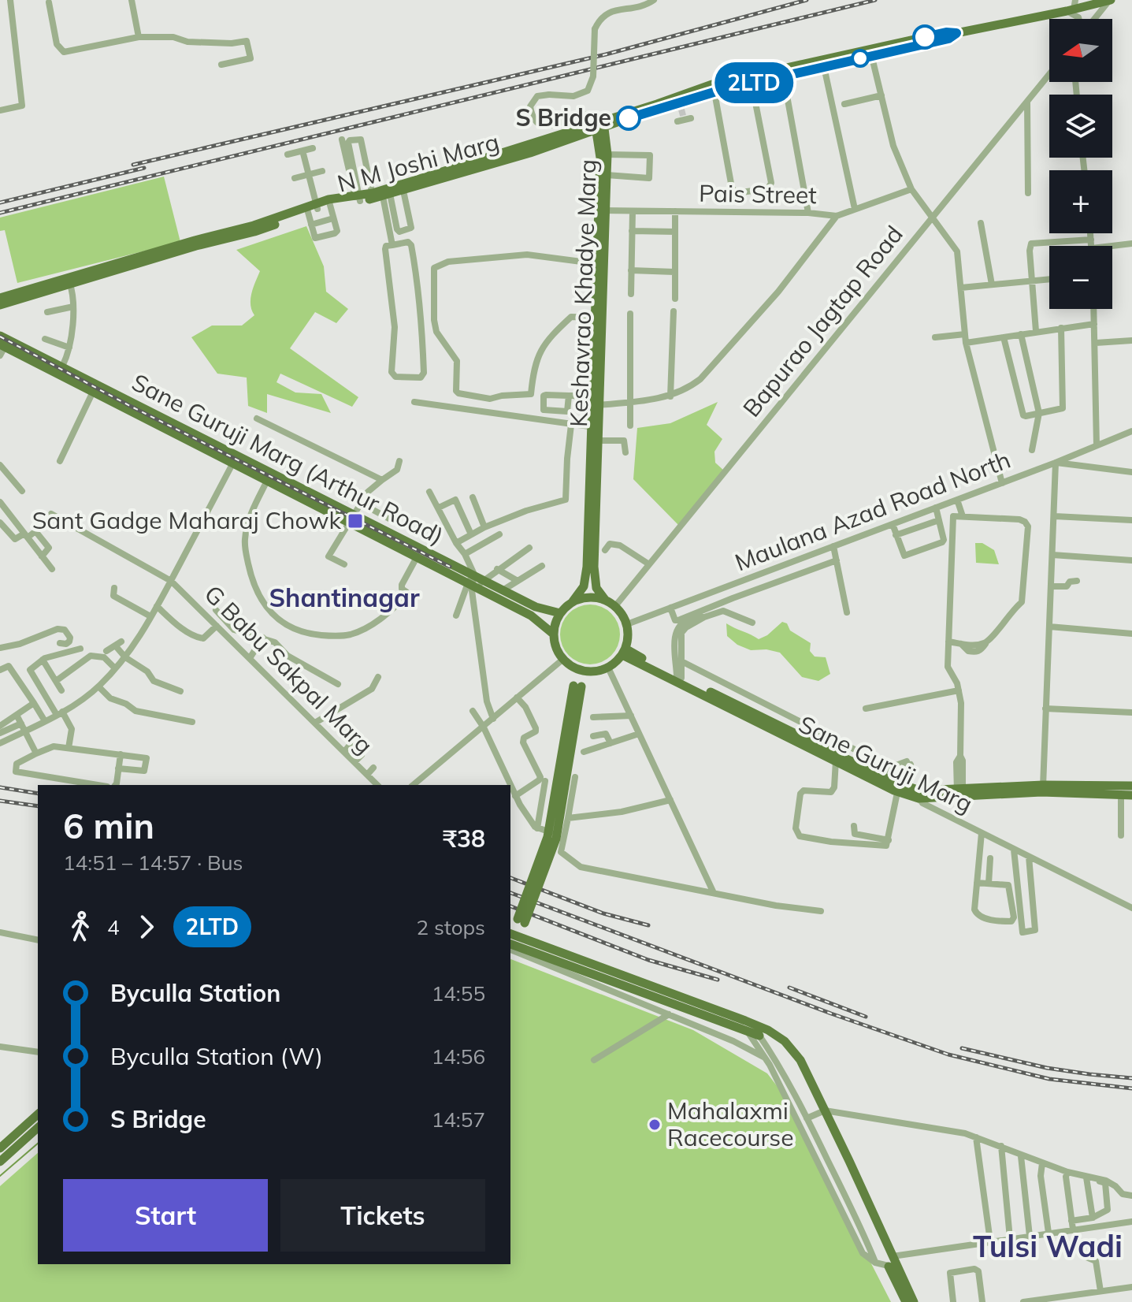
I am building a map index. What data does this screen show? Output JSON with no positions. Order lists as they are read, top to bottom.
{
  "streets": {
    "main road": [
      "N M Joshi Marg",
      "Keshavrao Khadye Marg",
      "Sane Guruji Marg (Arthur Road)",
      "Sane Guruji Marg"
    ],
    "street": [
      "Pais Street",
      "Bapurao Jagtap Road",
      "Maulana Azad Road North",
      "G Babu Sakpal Marg"
    ]
  },
  "crossings": [
    ["N M Joshi Marg", "Keshavrao Khadye Marg"],
    ["Pais Street", "Keshavrao Khadye Marg"],
    ["Keshavrao Khadye Marg", "Bapurao Jagtap Road"],
    ["Keshavrao Khadye Marg", "Sane Guruji Marg (Arthur Road)"],
    ["Keshavrao Khadye Marg", "Maulana Azad Road North"],
    ["Keshavrao Khadye Marg", "Sane Guruji Marg"],
    ["Bapurao Jagtap Road", "Sane Guruji Marg (Arthur Road)"],
    ["Bapurao Jagtap Road", "Maulana Azad Road North"],
    ["Bapurao Jagtap Road", "Sane Guruji Marg"],
    ["Sane Guruji Marg (Arthur Road)", "Maulana Azad Road North"],
    ["Sane Guruji Marg (Arthur Road)", "Sane Guruji Marg"],
    ["Maulana Azad Road North", "Sane Guruji Marg"]
  ],
  "districts": ["Shantinagar", "Tulsi Wadi"],
  "places": {
    "other": ["S Bridge", "Mahalaxmi Racecourse"],
    "transit": ["Sant Gadge Maharaj Chowk"]
  },
  "lines": ["bus line 2LTD"],
  "north": "left",
  "page": {
    "on_map": "2LTD",
    "map_buttons": ["+", "−"],
    "heading": ["6 min", "14:51 – 14:57 · Bus", "₹38"],
    "legs": ["4", "2LTD", "2 stops"],
    "list": [
      {
        "name": "Byculla Station",
        "value": "14:55"
      },
      {
        "name": "Byculla Station (W)",
        "value": "14:56"
      },
      {
        "name": "S Bridge",
        "value": "14:57"
      }
    ],
    "buttons": ["Start", "Tickets"]
  }
}
